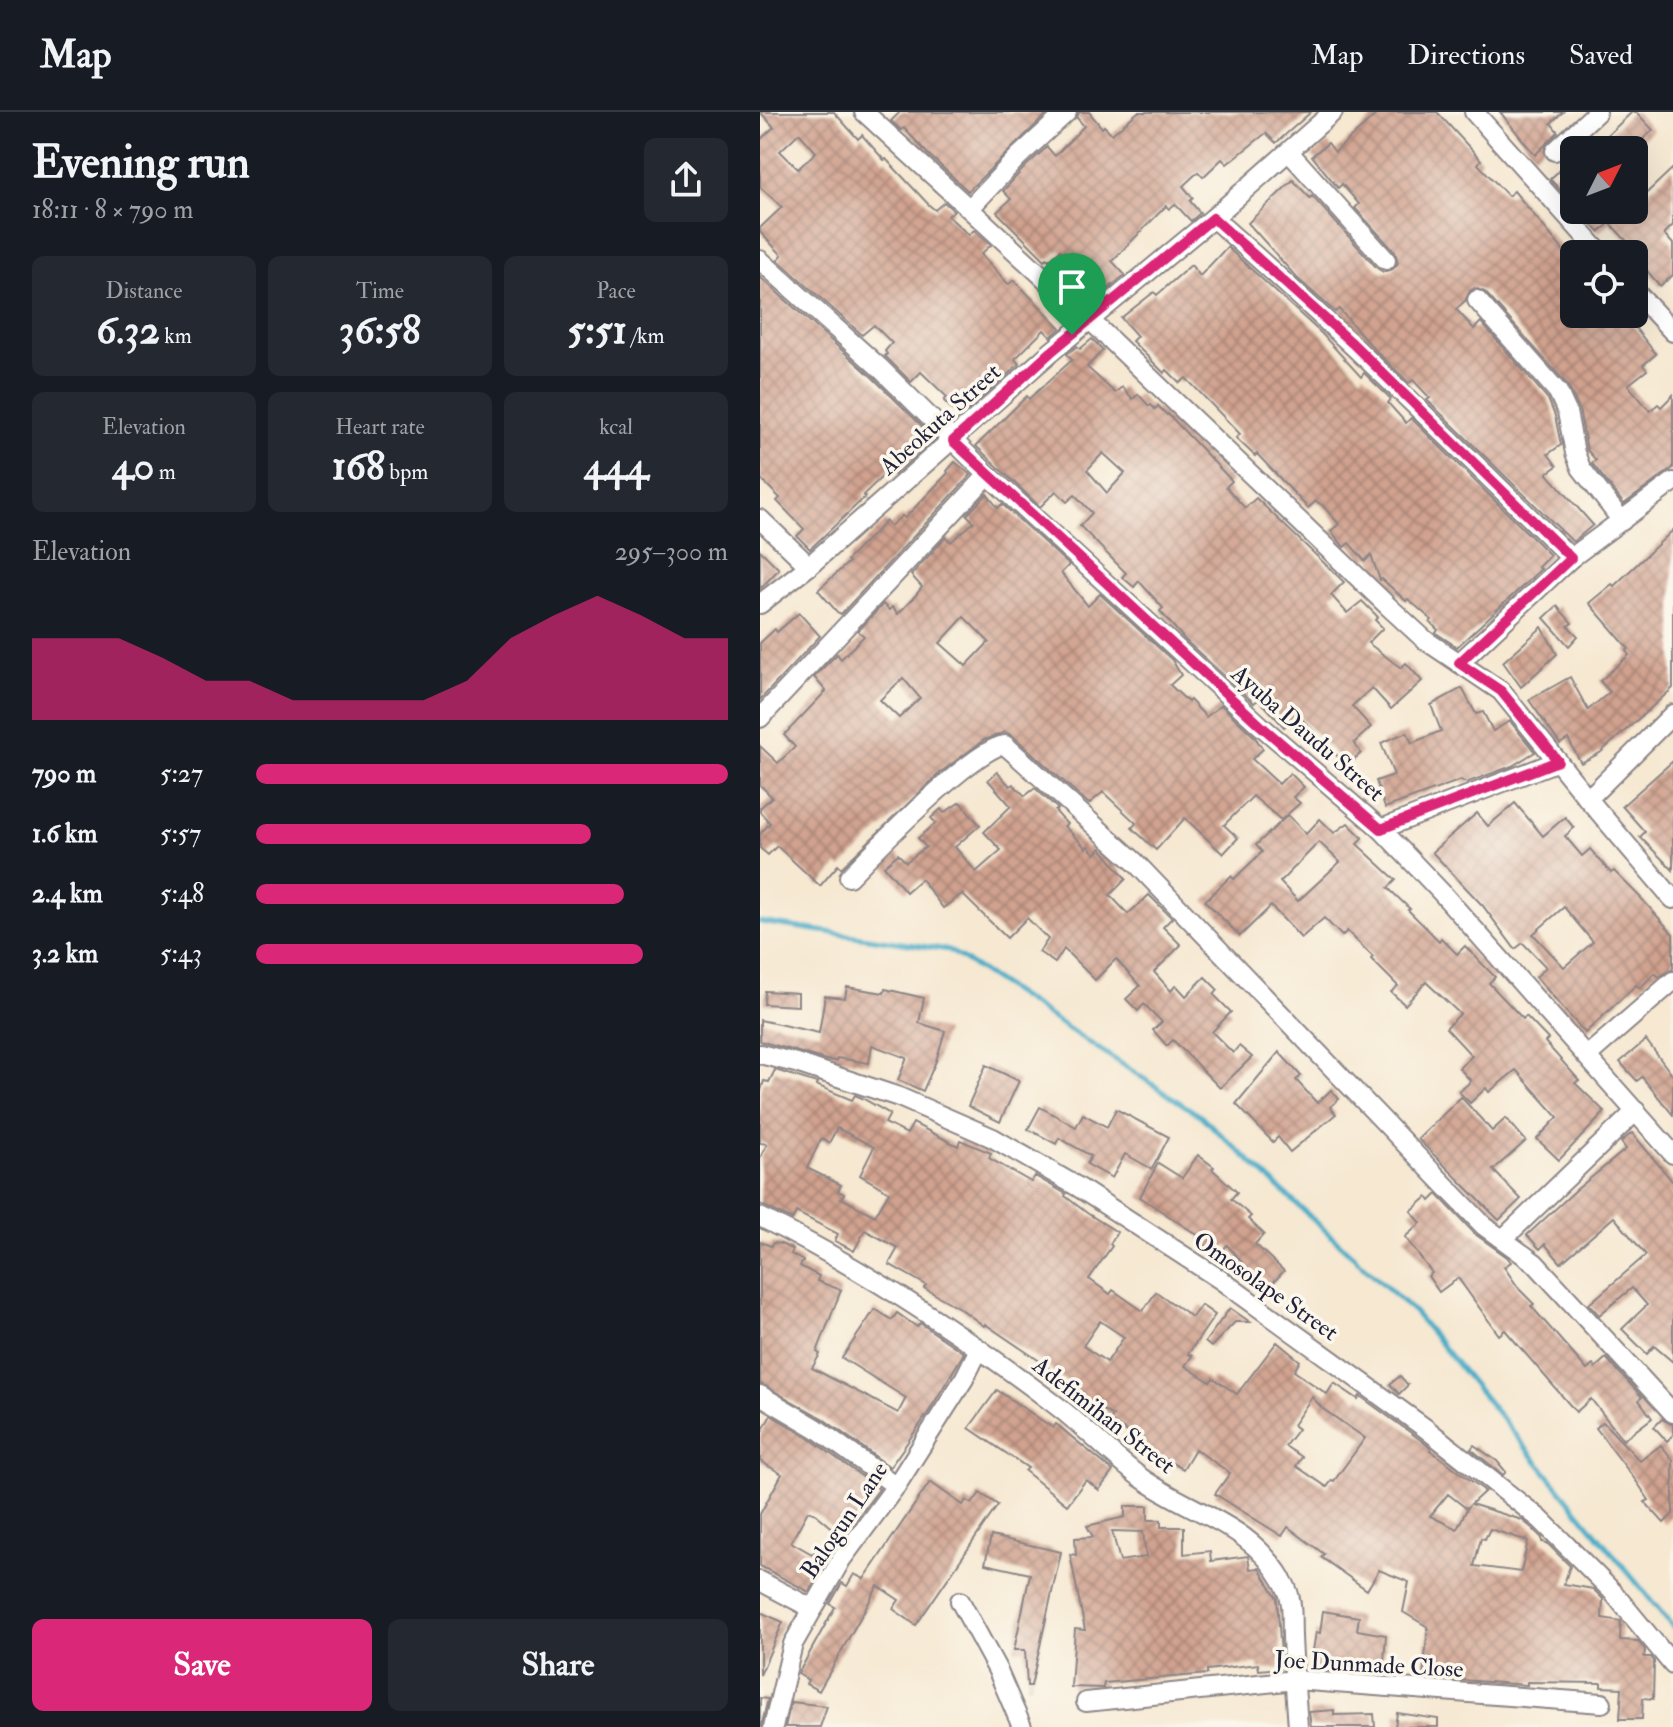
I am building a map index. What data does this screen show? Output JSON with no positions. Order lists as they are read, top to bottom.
{
  "streets": {
    "street": [
      "Abeokuta Street",
      "Ayuba Daudu Street",
      "Omosolape Street",
      "Adefimihan Street",
      "Balogun Lane",
      "Joe Dunmade Close"
    ]
  },
  "crossings": [
    ["Abeokuta Street", "Ayuba Daudu Street"],
    ["Adefimihan Street", "Balogun Lane"],
    ["Adefimihan Street", "Joe Dunmade Close"]
  ],
  "north": "top right",
  "page": {
    "header": "Map",
    "nav": ["Map", "Directions", "Saved"],
    "heading": ["Evening run", "18:11 · 8 × 790 m"],
    "stats": [
      ["Distance", "6.32 km"],
      ["Time", "36:58"],
      ["Pace", "5:51 /km"],
      ["Elevation", "40 m"],
      ["Heart rate", "168 bpm"],
      ["kcal", "444"]
    ],
    "chart": ["Elevation", "295–300 m"],
    "list": [
      {
        "name": "790 m",
        "note": "5:27"
      },
      {
        "name": "1.6 km",
        "note": "5:57"
      },
      {
        "name": "2.4 km",
        "note": "5:48"
      },
      {
        "name": "3.2 km",
        "note": "5:43"
      }
    ],
    "buttons": ["Save", "Share"]
  }
}
